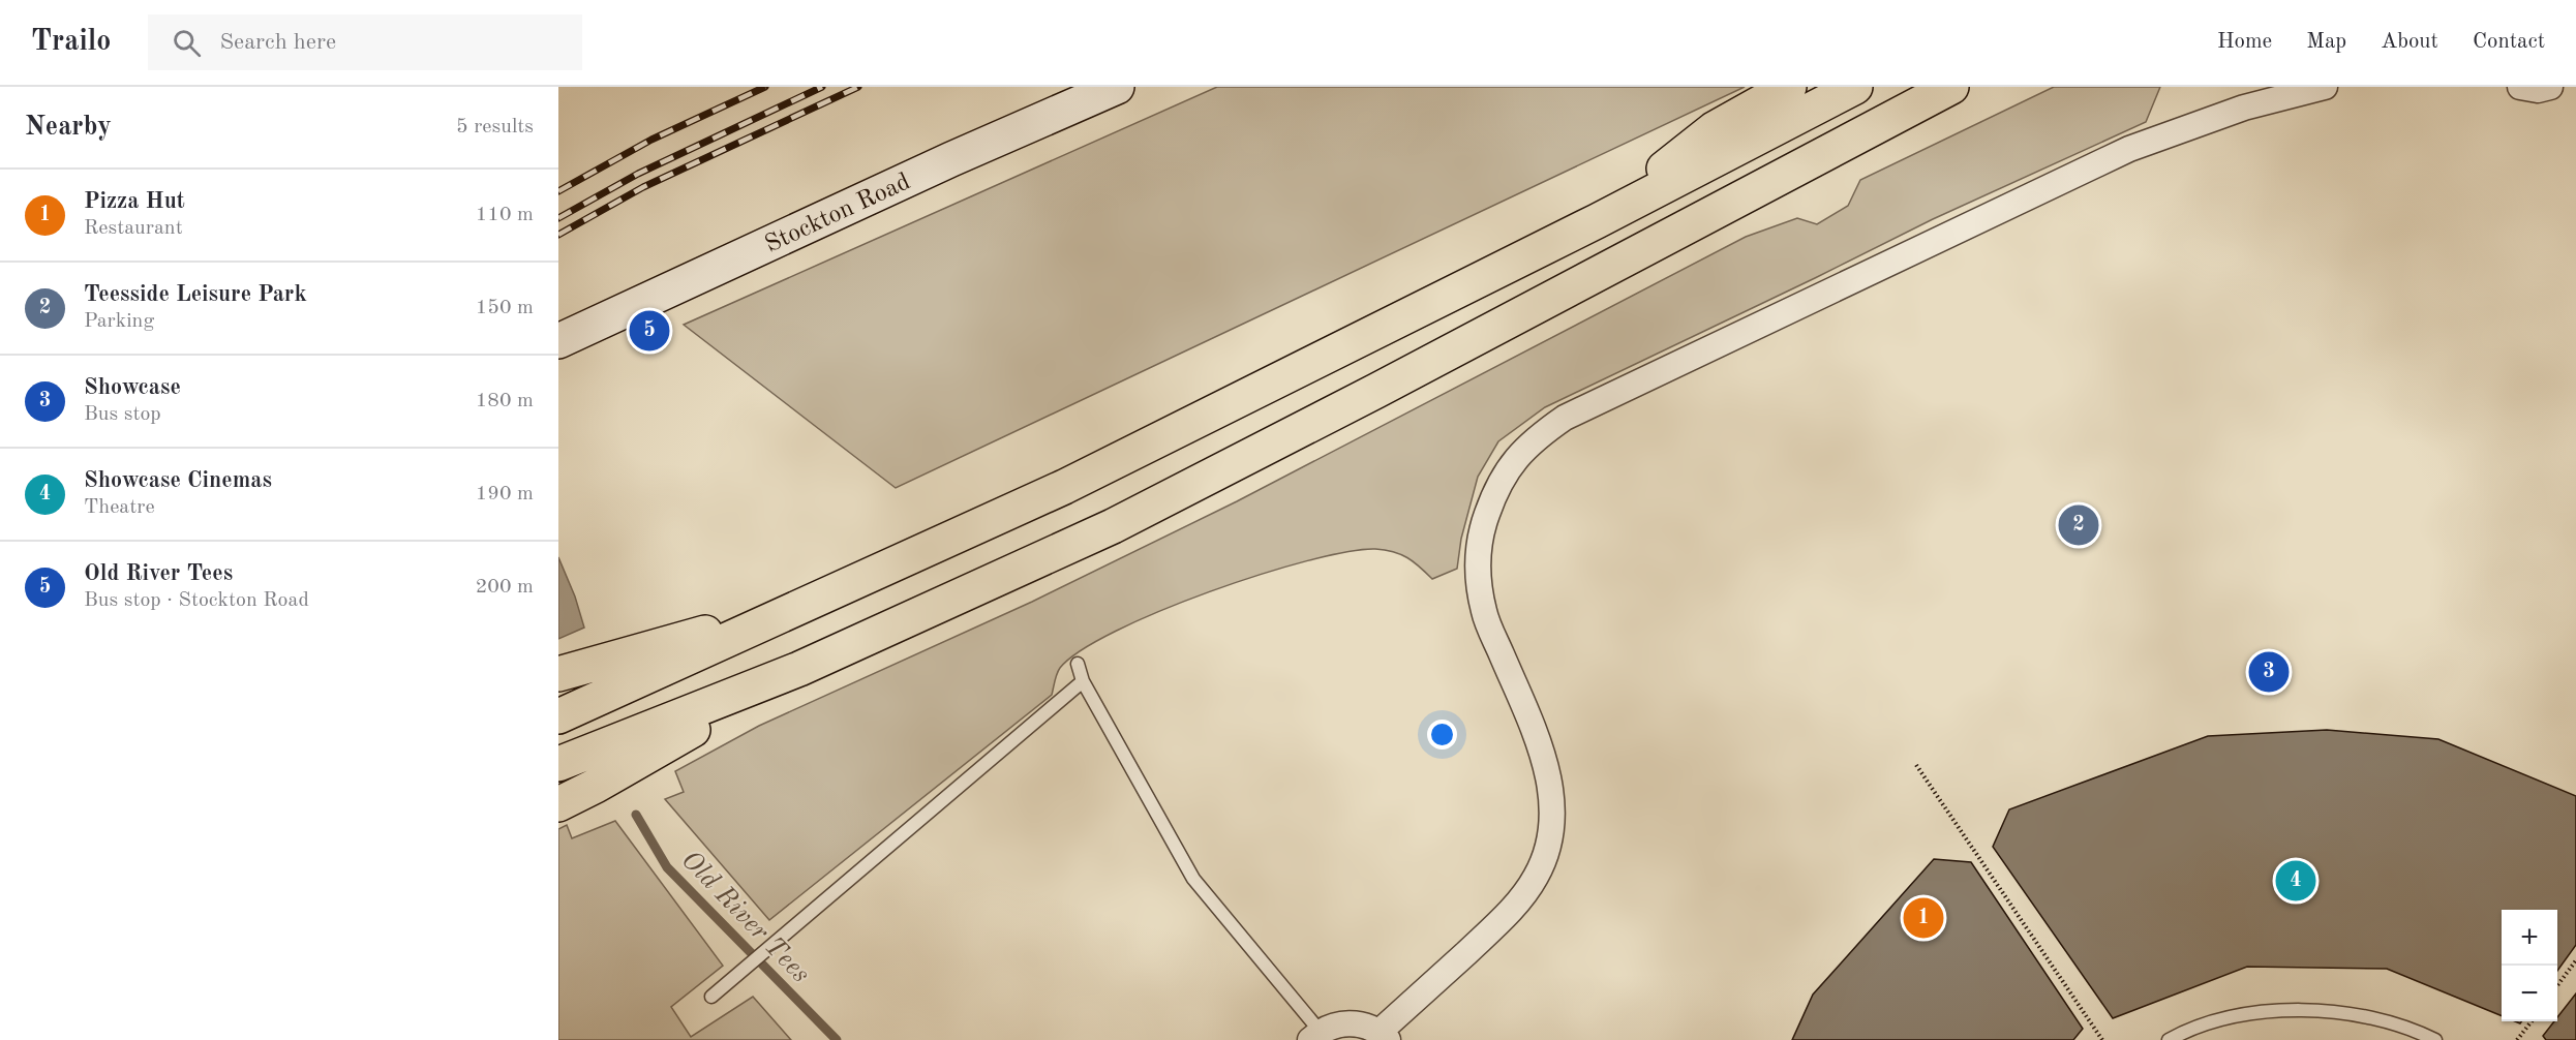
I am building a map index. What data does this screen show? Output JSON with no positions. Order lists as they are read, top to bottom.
{
  "streets": {
    "main road": ["Stockton Road"]
  },
  "water": ["Old River Tees"],
  "page": {
    "header": "Trailo",
    "search": "Search here",
    "nav": [
      "Home",
      "Map",
      "About",
      "Contact"
    ],
    "heading": ["Nearby", "5 results"],
    "list": [
      {
        "mark": "1",
        "name": "Pizza Hut",
        "note": "Restaurant",
        "value": "110 m"
      },
      {
        "mark": "2",
        "name": "Teesside Leisure Park",
        "note": "Parking",
        "value": "150 m"
      },
      {
        "mark": "3",
        "name": "Showcase",
        "note": "Bus stop",
        "value": "180 m"
      },
      {
        "mark": "4",
        "name": "Showcase Cinemas",
        "note": "Theatre",
        "value": "190 m"
      },
      {
        "mark": "5",
        "name": "Old River Tees",
        "note": "Bus stop · Stockton Road",
        "value": "200 m"
      }
    ],
    "pins": [
      "5",
      "2",
      "3",
      "4",
      "1"
    ],
    "map_buttons": ["+", "−"]
  }
}
